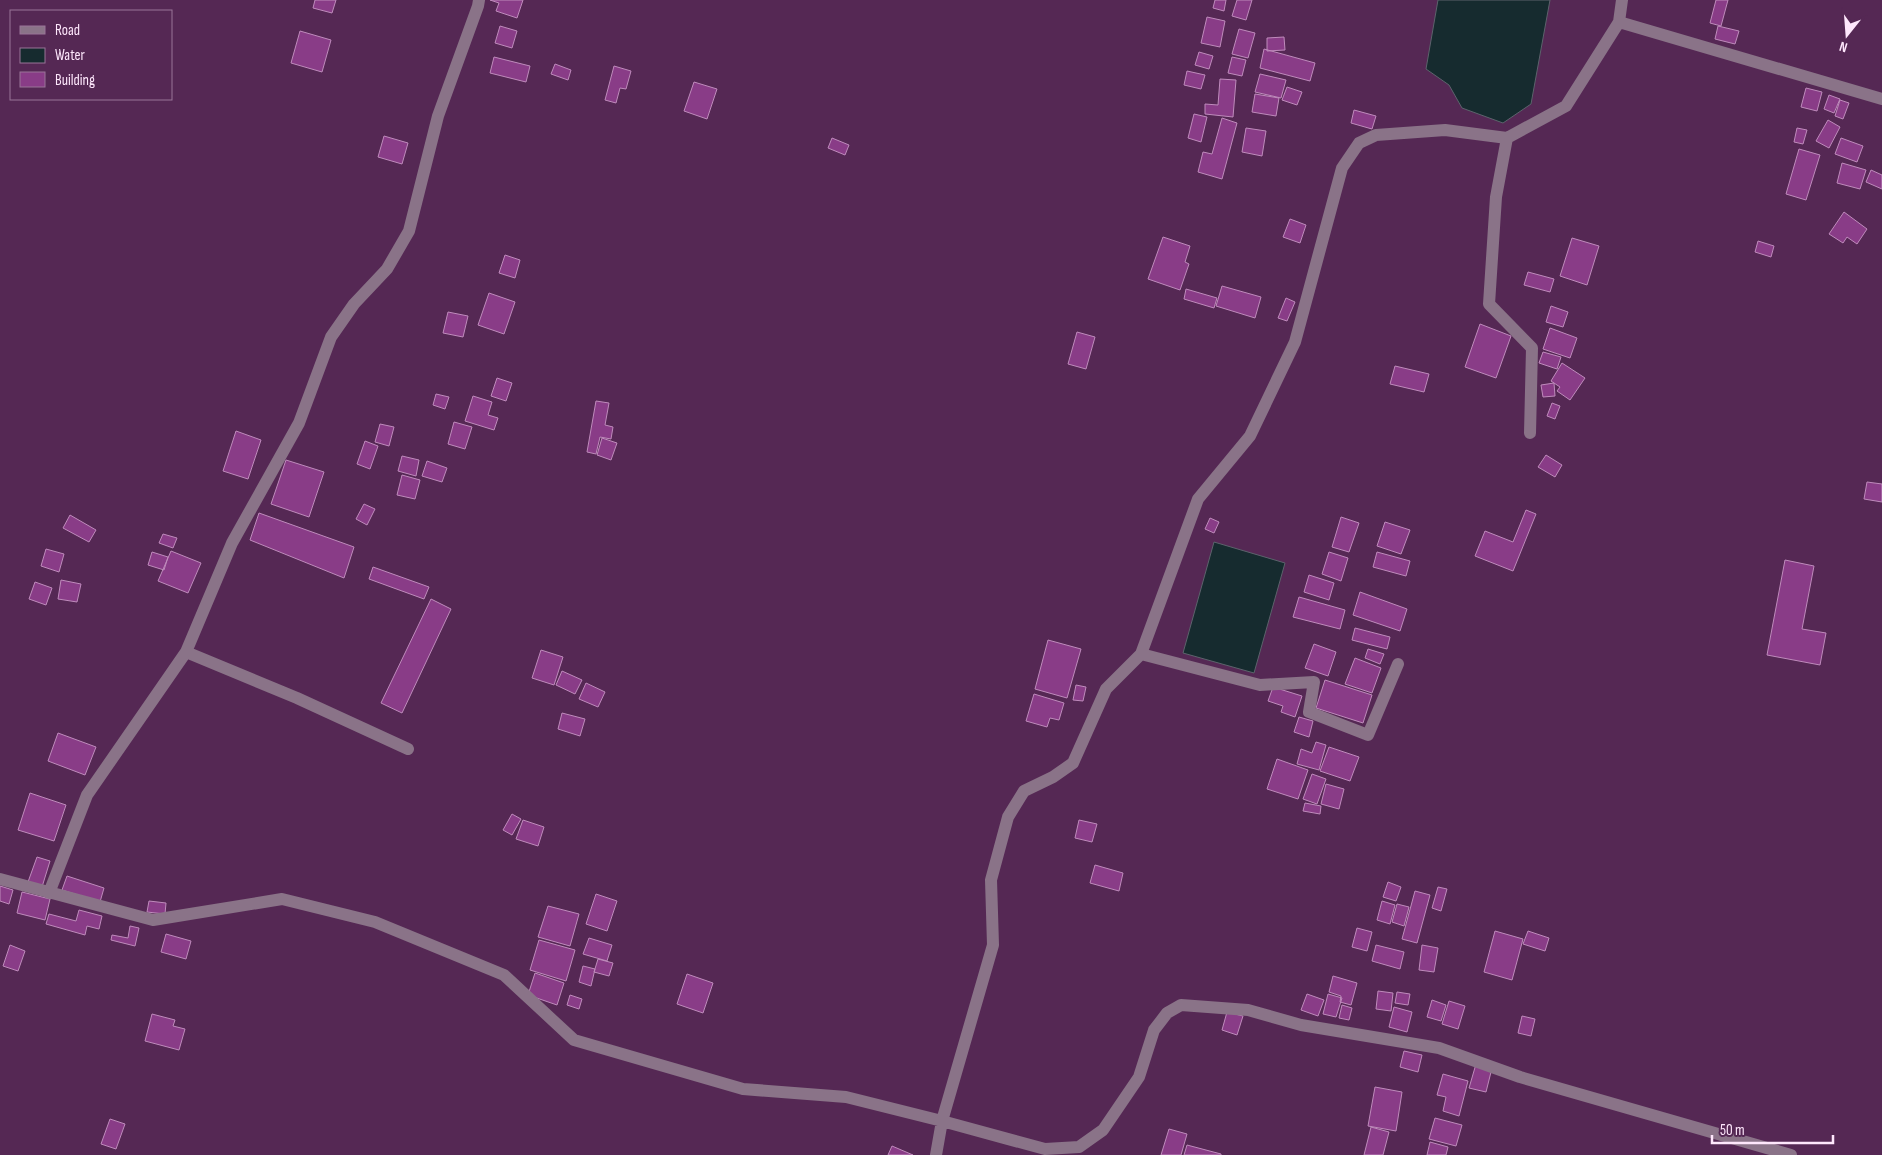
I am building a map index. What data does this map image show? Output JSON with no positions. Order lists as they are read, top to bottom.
{
  "legend": ["Road", "Water", "Building"],
  "scale_bar": "50 m",
  "north": "bottom"
}
